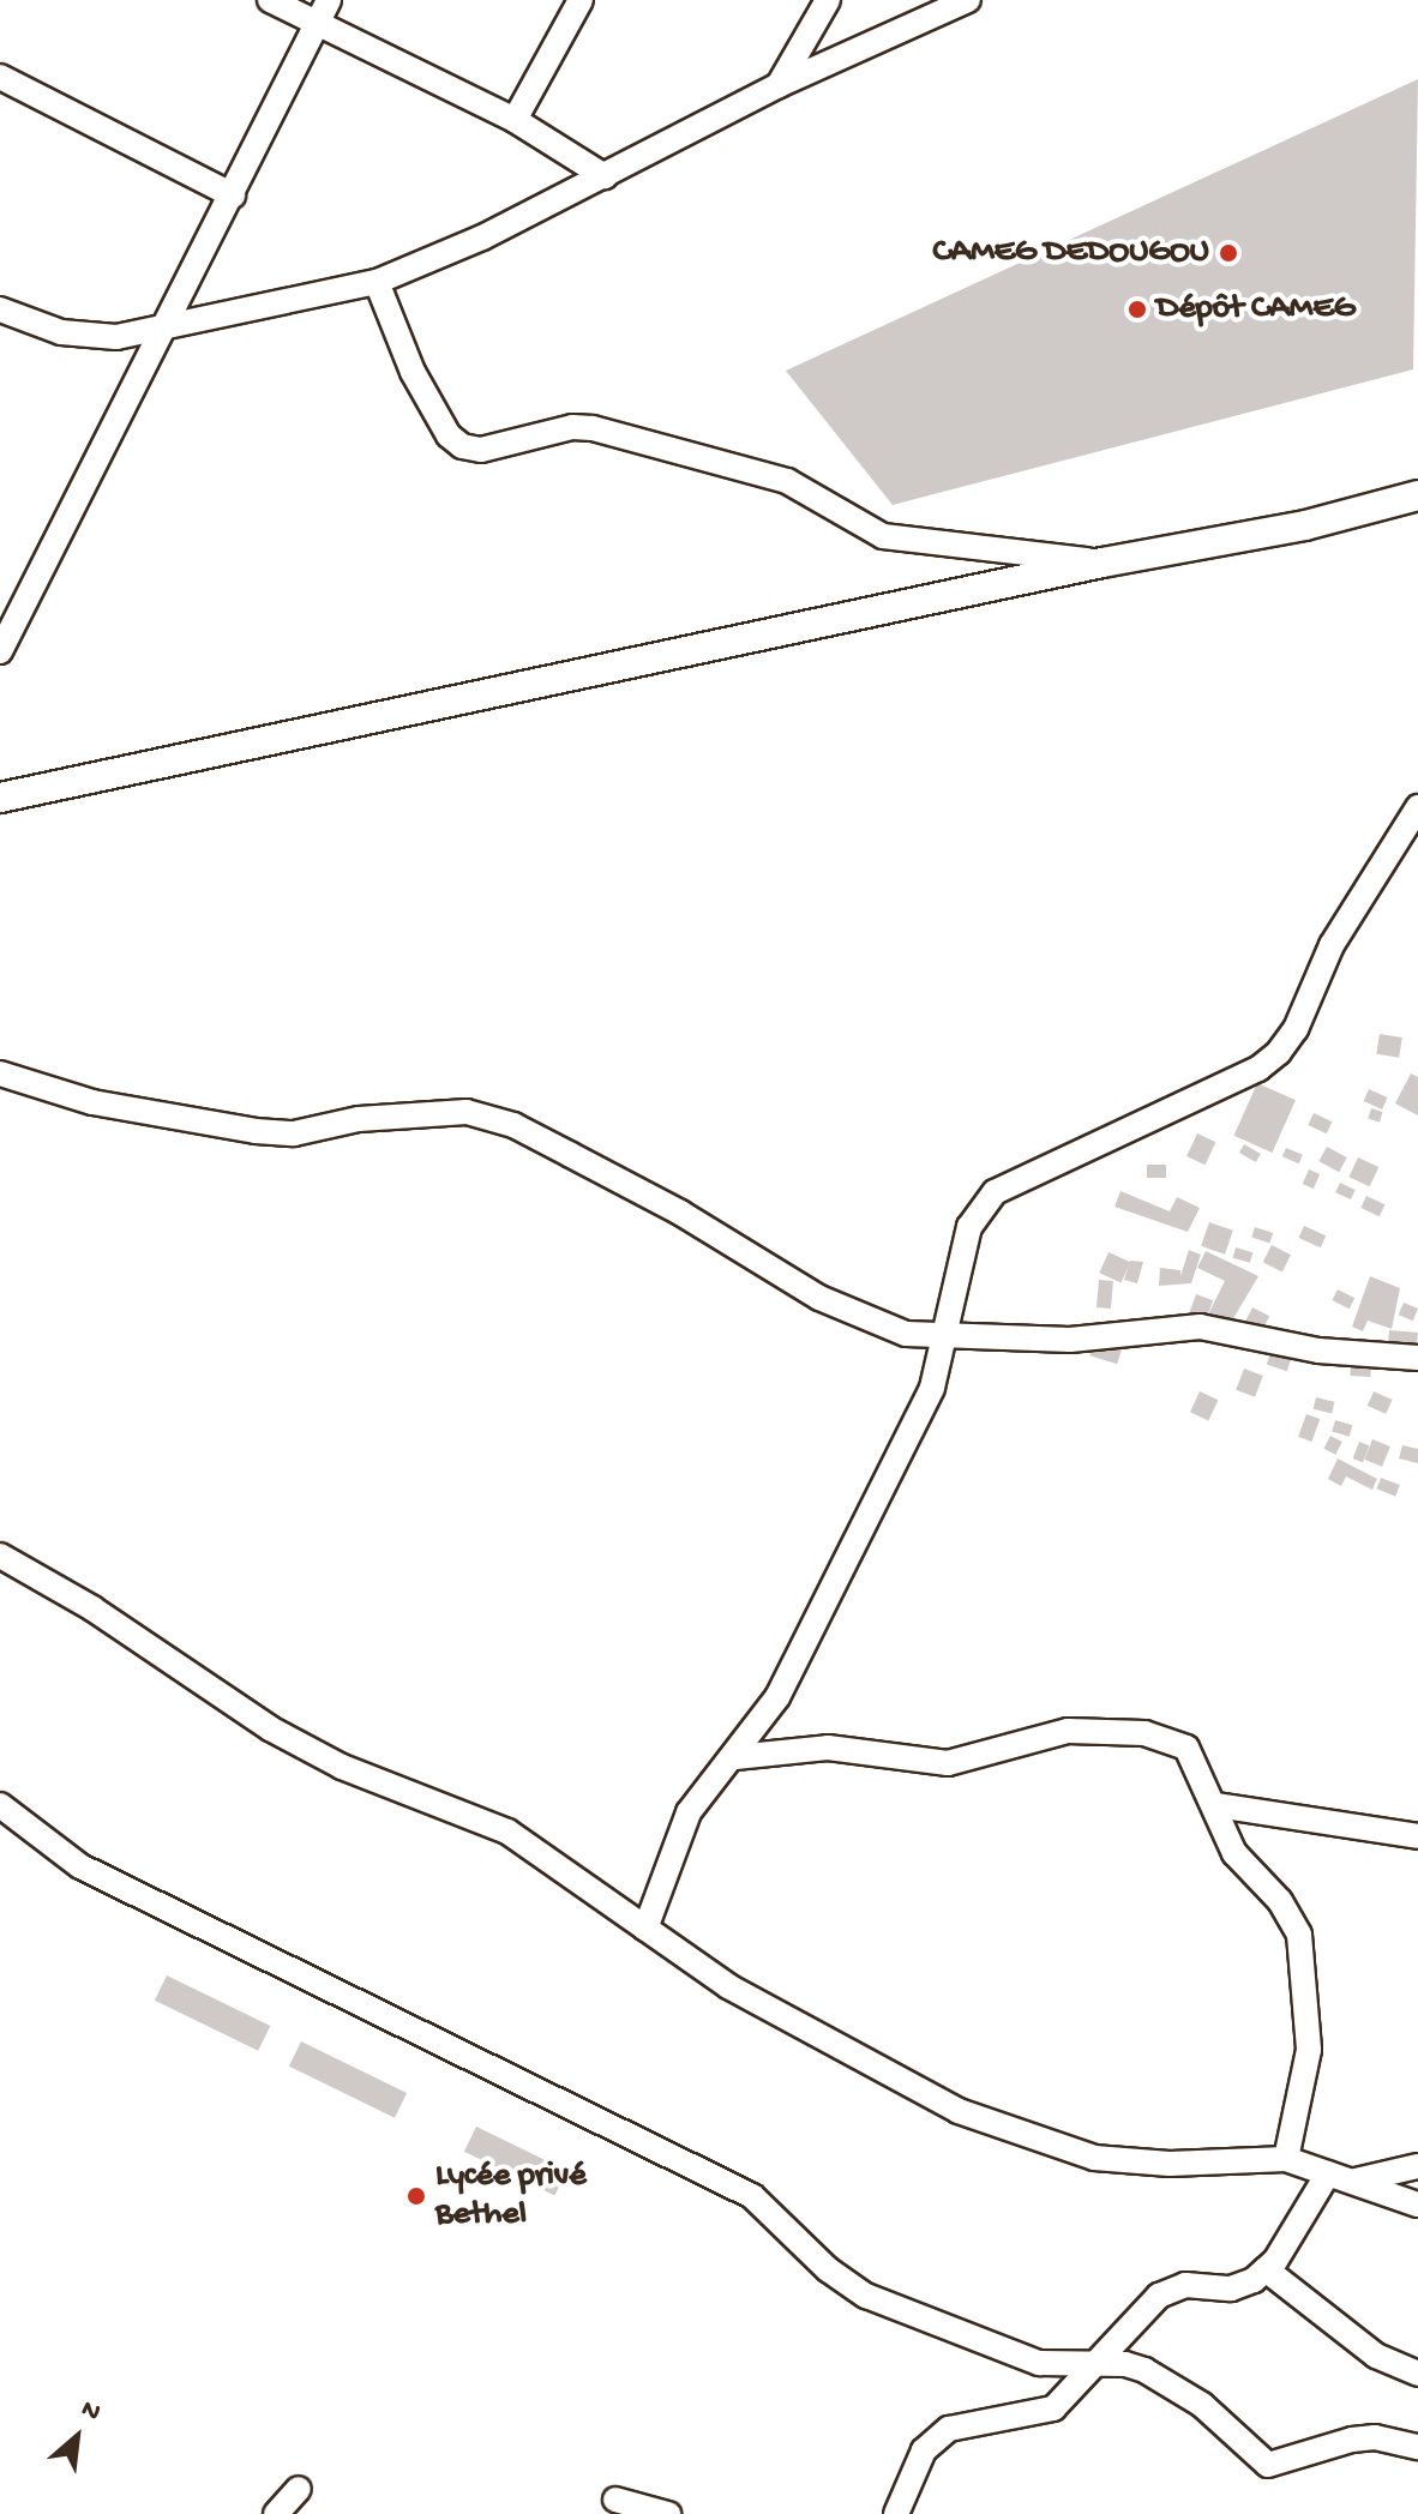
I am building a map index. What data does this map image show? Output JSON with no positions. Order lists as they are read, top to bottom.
{
  "places": ["CAMEG DEDOUGOU", "Dépôt CAMEG", "Lycée privé Bethel"],
  "north": "top right"
}
